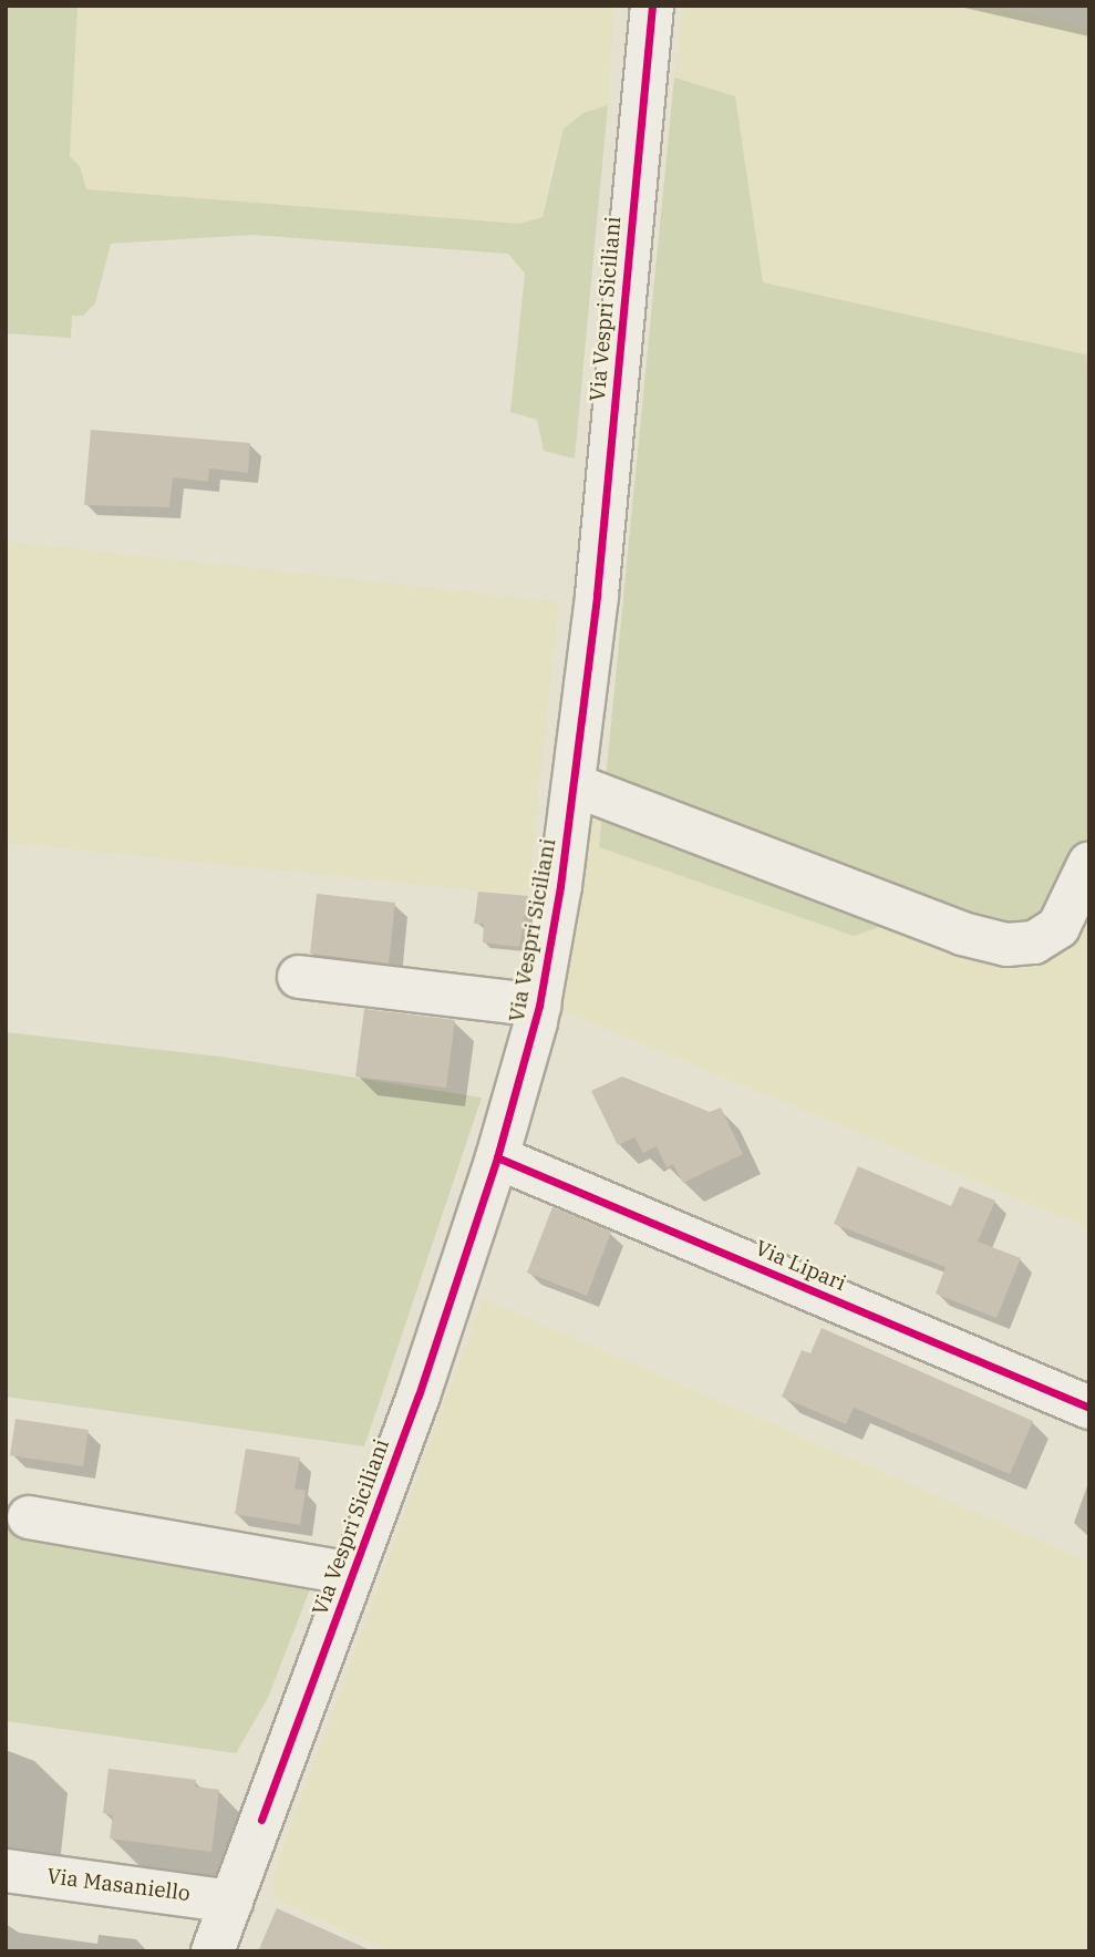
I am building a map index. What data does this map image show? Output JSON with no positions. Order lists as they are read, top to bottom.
{
  "streets": {
    "street": ["Via Vespri Siciliani", "Via Lipari", "Via Masaniello"]
  },
  "crossings": [
    ["Via Vespri Siciliani", "Via Lipari"],
    ["Via Vespri Siciliani", "Via Masaniello"]
  ]
}
